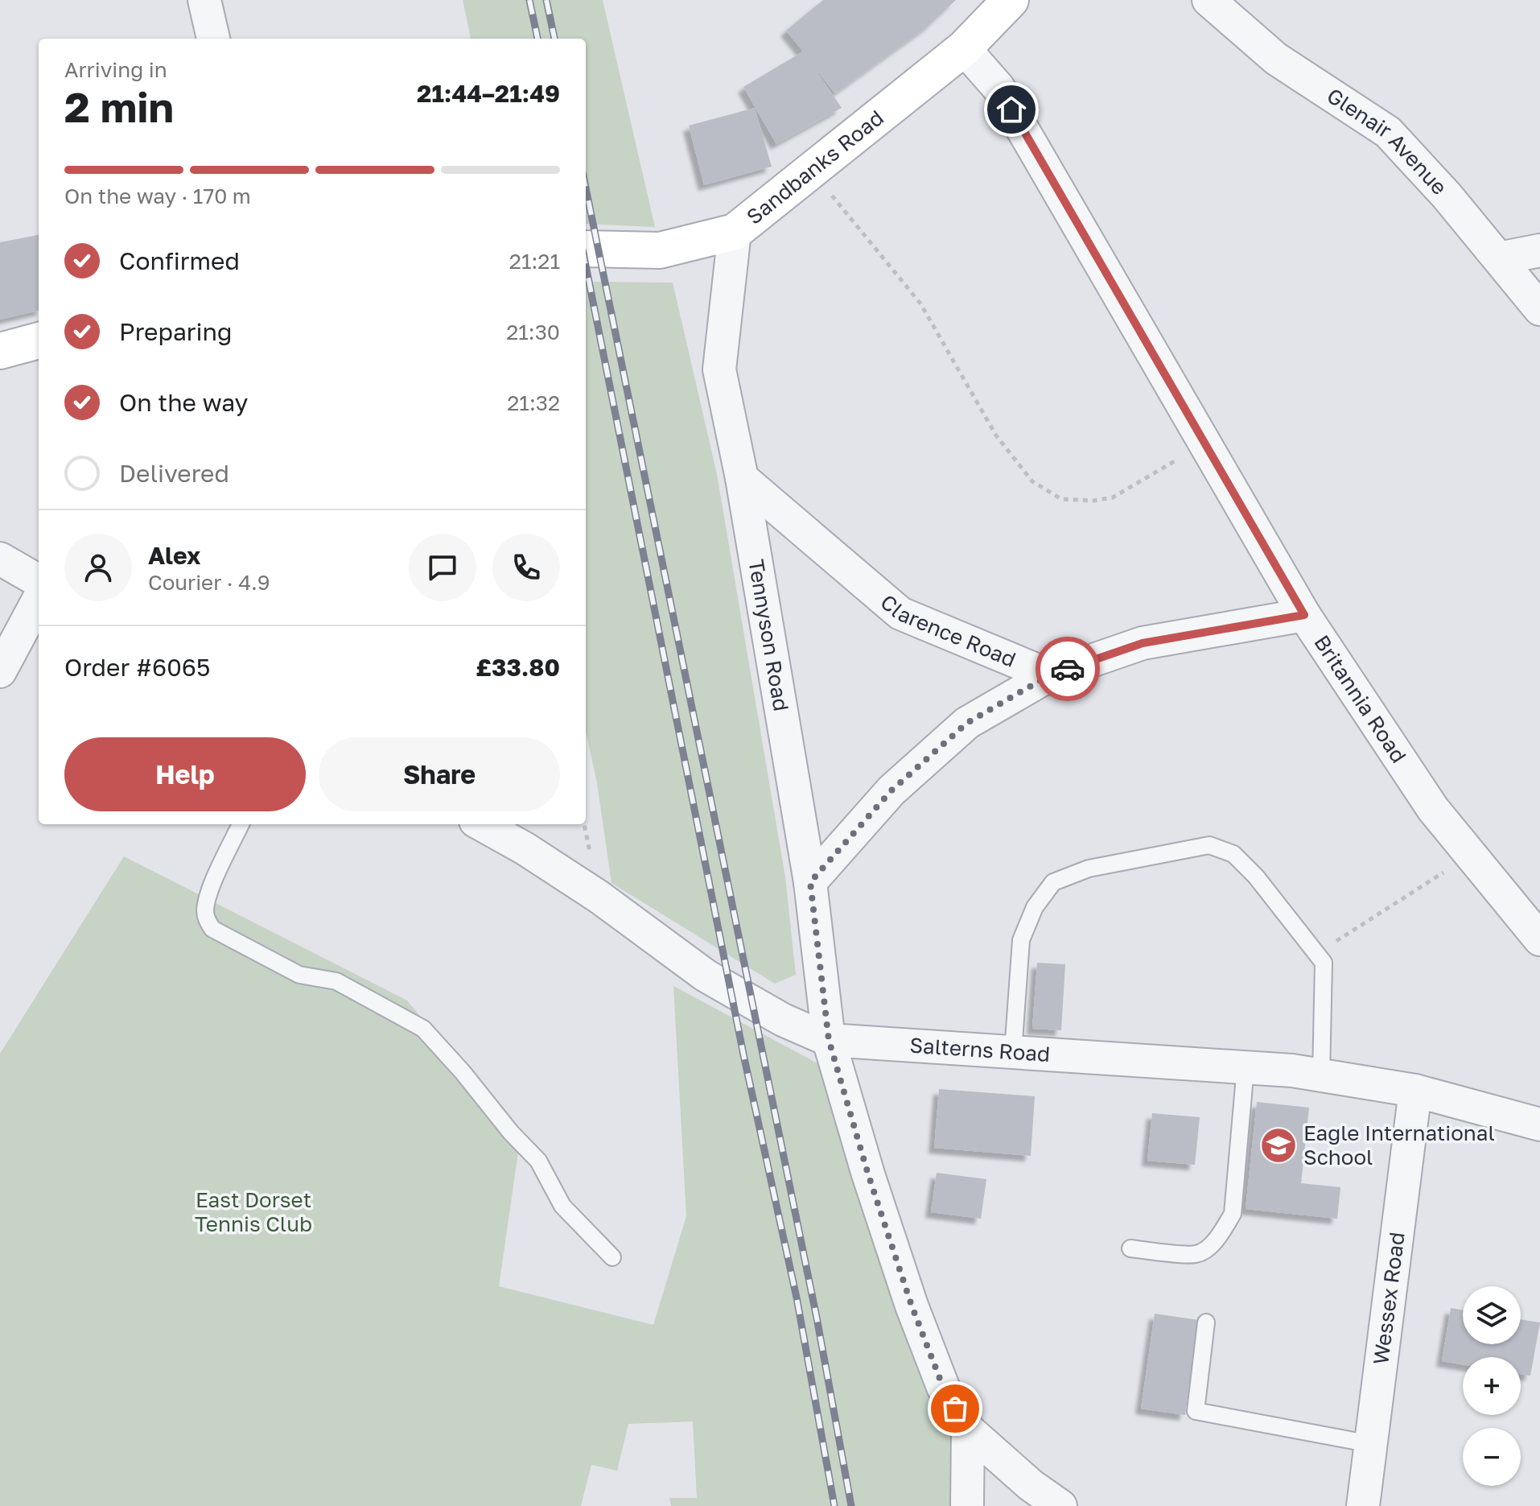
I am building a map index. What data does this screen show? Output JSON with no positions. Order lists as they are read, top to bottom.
{
  "streets": {
    "main road": ["Sandbanks Road"],
    "street": [
      "Glenair Avenue",
      "Clarence Road",
      "Tennyson Road",
      "Britannia Road",
      "Salterns Road",
      "Wessex Road"
    ]
  },
  "crossings": [
    ["Sandbanks Road", "Tennyson Road"],
    ["Sandbanks Road", "Britannia Road"],
    ["Clarence Road", "Tennyson Road"],
    ["Tennyson Road", "Salterns Road"],
    ["Salterns Road", "Wessex Road"]
  ],
  "parks": ["East Dorset Tennis Club"],
  "places": {
    "school or university": ["Eagle International School"]
  },
  "page": {
    "heading": ["2 min", "Arriving in", "21:44–21:49"],
    "panel": [
      "Alex",
      "Courier · 4.9",
      "Order #6065",
      "£33.80"
    ],
    "bar": "On the way · 170 m",
    "list": [
      ["Confirmed", "21:21"],
      ["Preparing", "21:30"],
      ["On the way", "21:32"],
      "Delivered"
    ],
    "buttons": ["Help", "Share"],
    "map_buttons": ["+", "−"]
  }
}
